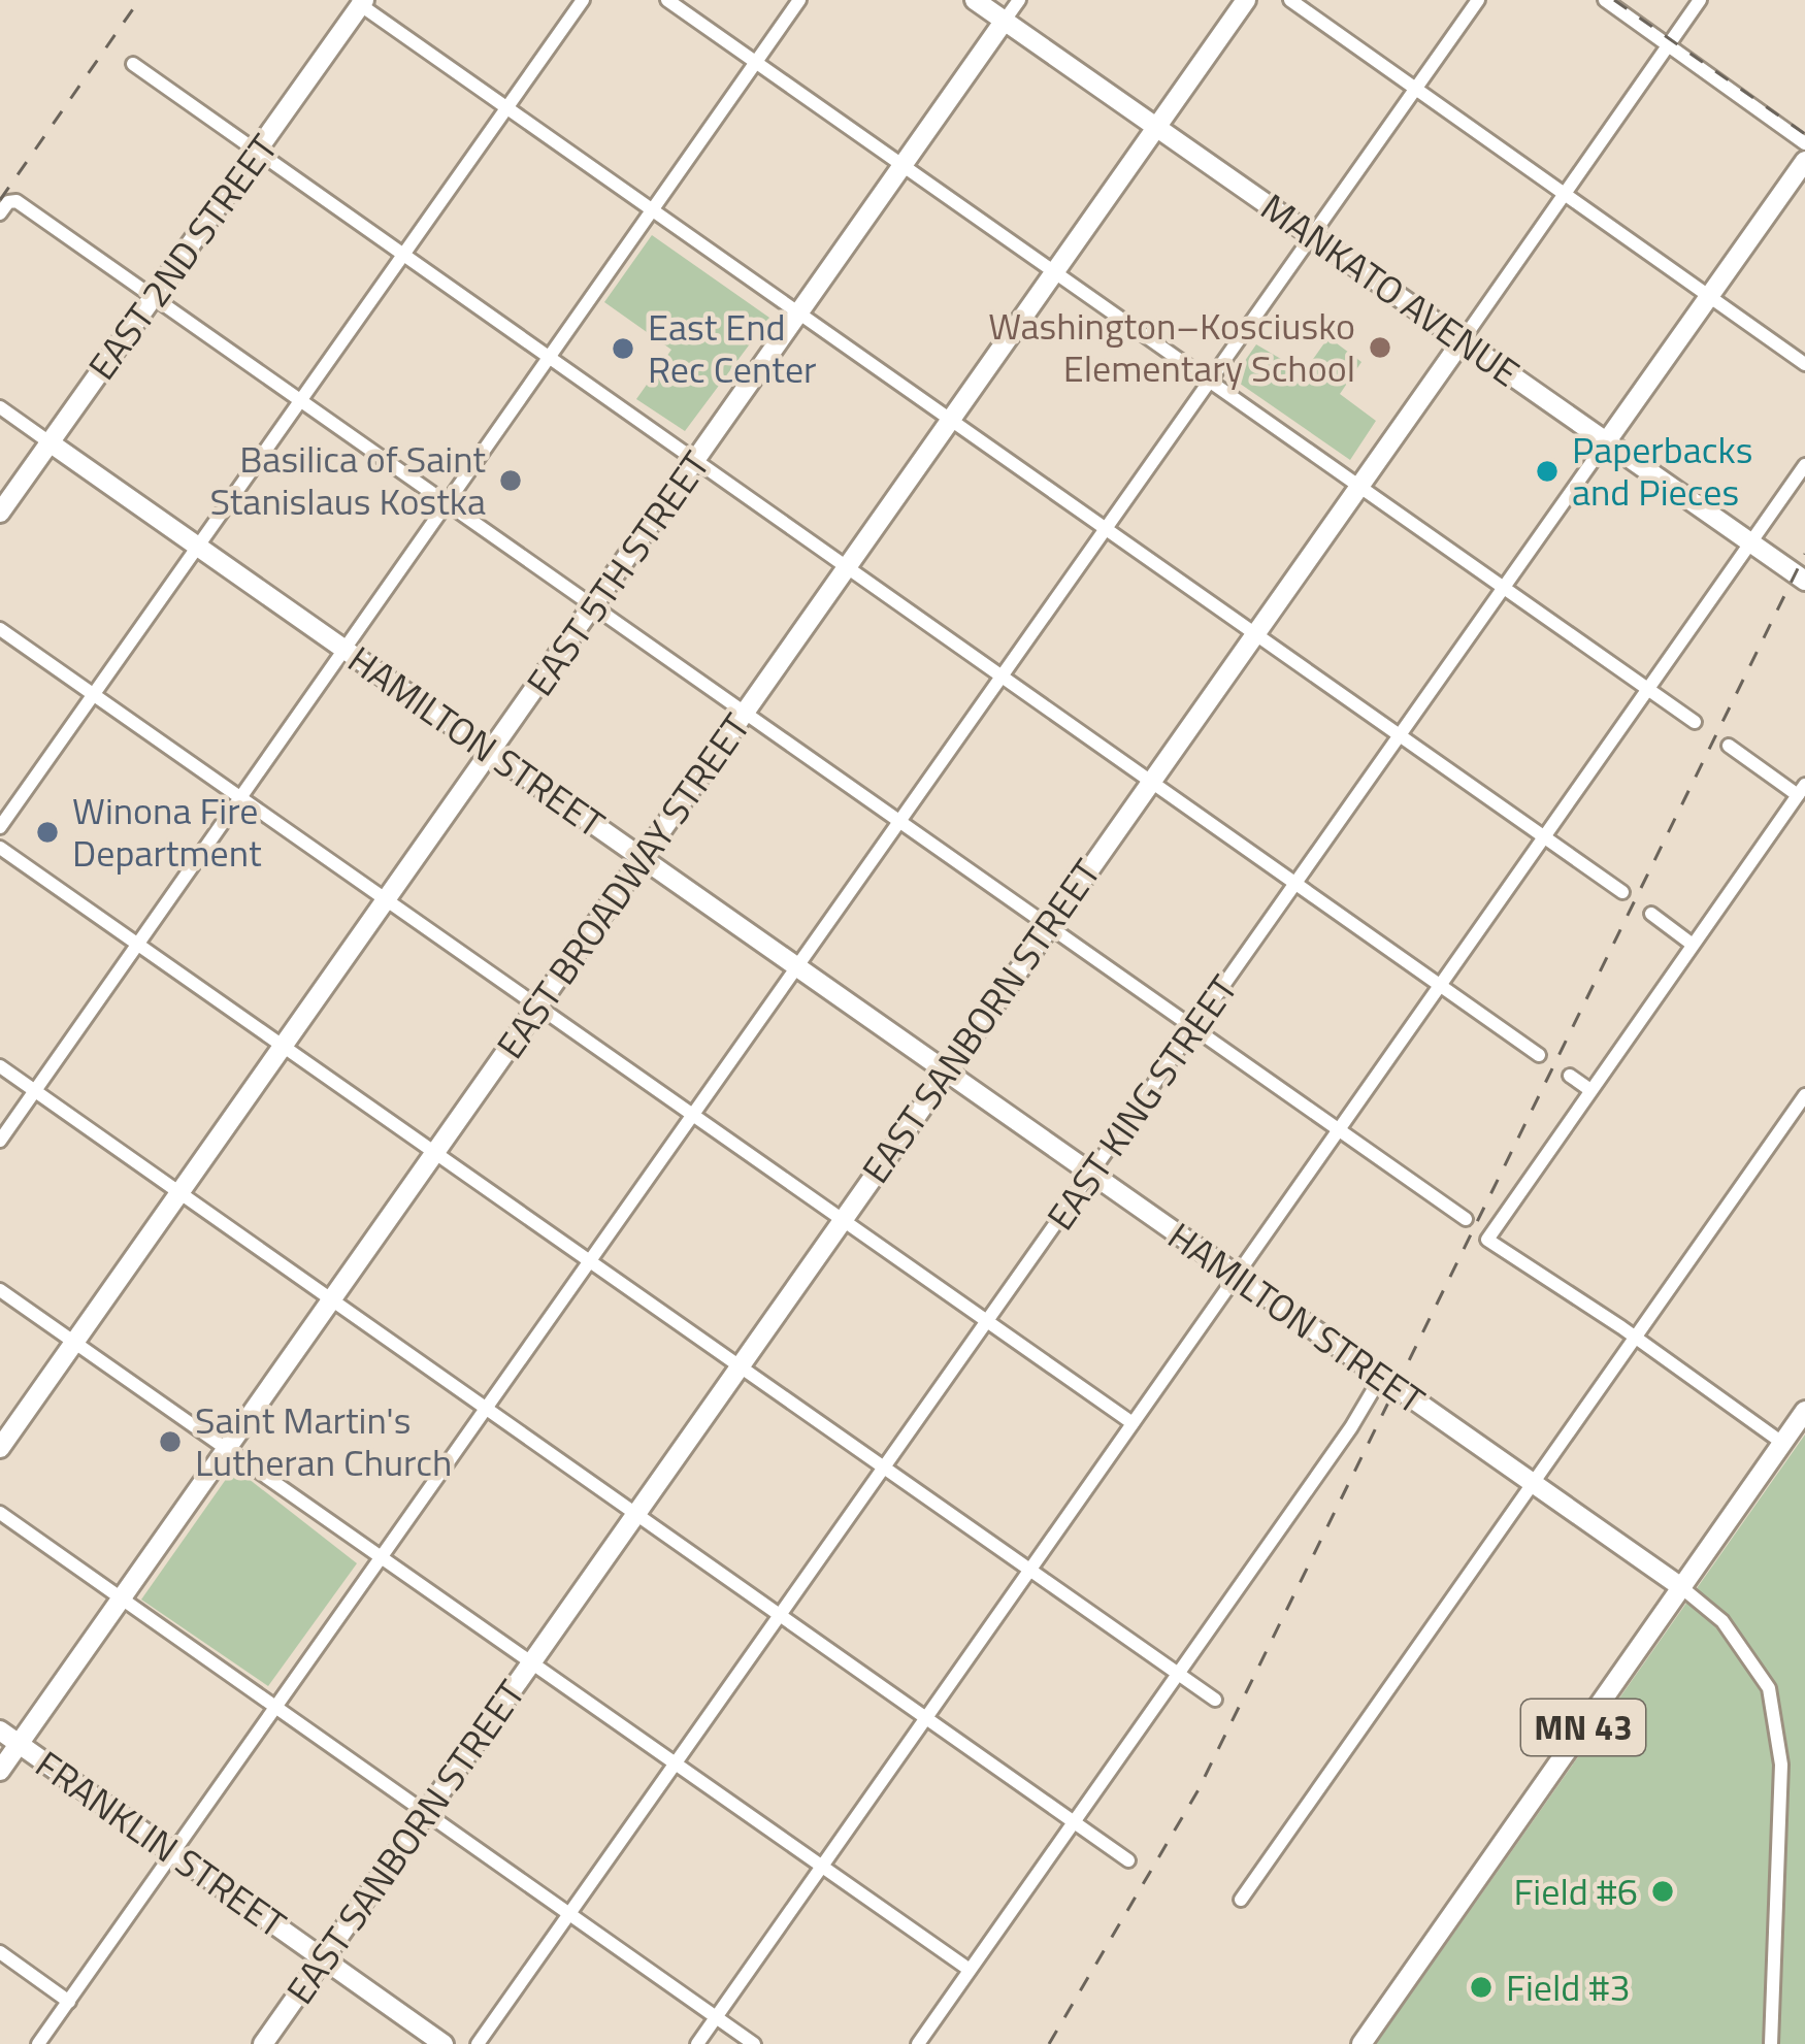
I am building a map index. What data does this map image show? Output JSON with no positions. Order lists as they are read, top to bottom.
{
  "streets": {
    "street": [
      "EAST 2ND STREET",
      "MANKATO AVENUE",
      "EAST 5TH STREET",
      "HAMILTON STREET",
      "EAST BROADWAY STREET",
      "EAST SANBORN STREET",
      "EAST KING STREET",
      "MN 43",
      "FRANKLIN STREET"
    ]
  },
  "crossings": [
    ["EAST 2ND STREET", "HAMILTON STREET"],
    ["MANKATO AVENUE", "EAST 5TH STREET"],
    ["MANKATO AVENUE", "EAST BROADWAY STREET"],
    ["MANKATO AVENUE", "EAST SANBORN STREET"],
    ["MANKATO AVENUE", "EAST KING STREET"],
    ["EAST 5TH STREET", "HAMILTON STREET"],
    ["HAMILTON STREET", "EAST BROADWAY STREET"],
    ["HAMILTON STREET", "EAST SANBORN STREET"],
    ["HAMILTON STREET", "EAST KING STREET"],
    ["HAMILTON STREET", "MN 43"],
    ["EAST BROADWAY STREET", "FRANKLIN STREET"],
    ["EAST SANBORN STREET", "FRANKLIN STREET"]
  ],
  "places": [
    "Washington–Kosciusko Elementary School",
    "East End Rec Center",
    "Paperbacks and Pieces",
    "Basilica of Saint Stanislaus Kostka",
    "Winona Fire Department",
    "Saint Martin's Lutheran Church",
    "Field #6",
    "Field #3"
  ]
}
